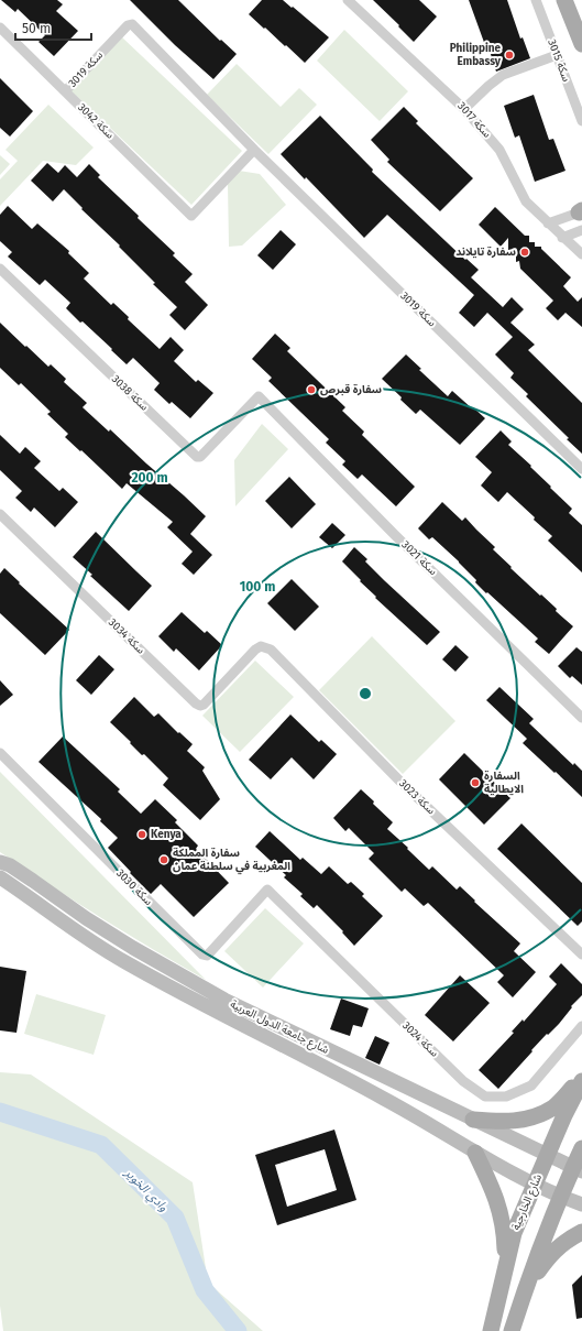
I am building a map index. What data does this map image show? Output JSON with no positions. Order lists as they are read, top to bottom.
{
  "streets": {
    "main road": ["شارع جامعة الدول العربية", "شارع الخارجية"],
    "street": [
      "سكة 3015",
      "سكة 3019",
      "سكة 3017",
      "سكة 3042",
      "سكة 3038",
      "سكة 3021",
      "سكة 3034",
      "سكة 3023",
      "سكة 3030",
      "سكة 3024"
    ]
  },
  "crossings": [
    ["سكة 3019", "سكة 3042"],
    ["سكة 3038", "سكة 3021"],
    ["سكة 3034", "سكة 3023"],
    ["سكة 3030", "سكة 3024"],
    ["شارع جامعة الدول العربية", "شارع الخارجية"]
  ],
  "water": ["وادي الخوير"],
  "places": [
    "Philippine Embassy",
    "سفارة تايلاند",
    "سفارة قبرص",
    "السفارة الايطالية",
    "Kenya",
    "سفارة المملكة المغربية في سلطنة عمان"
  ],
  "scale_bar": "50 m",
  "rings": ["200 m", "100 m"]
}
